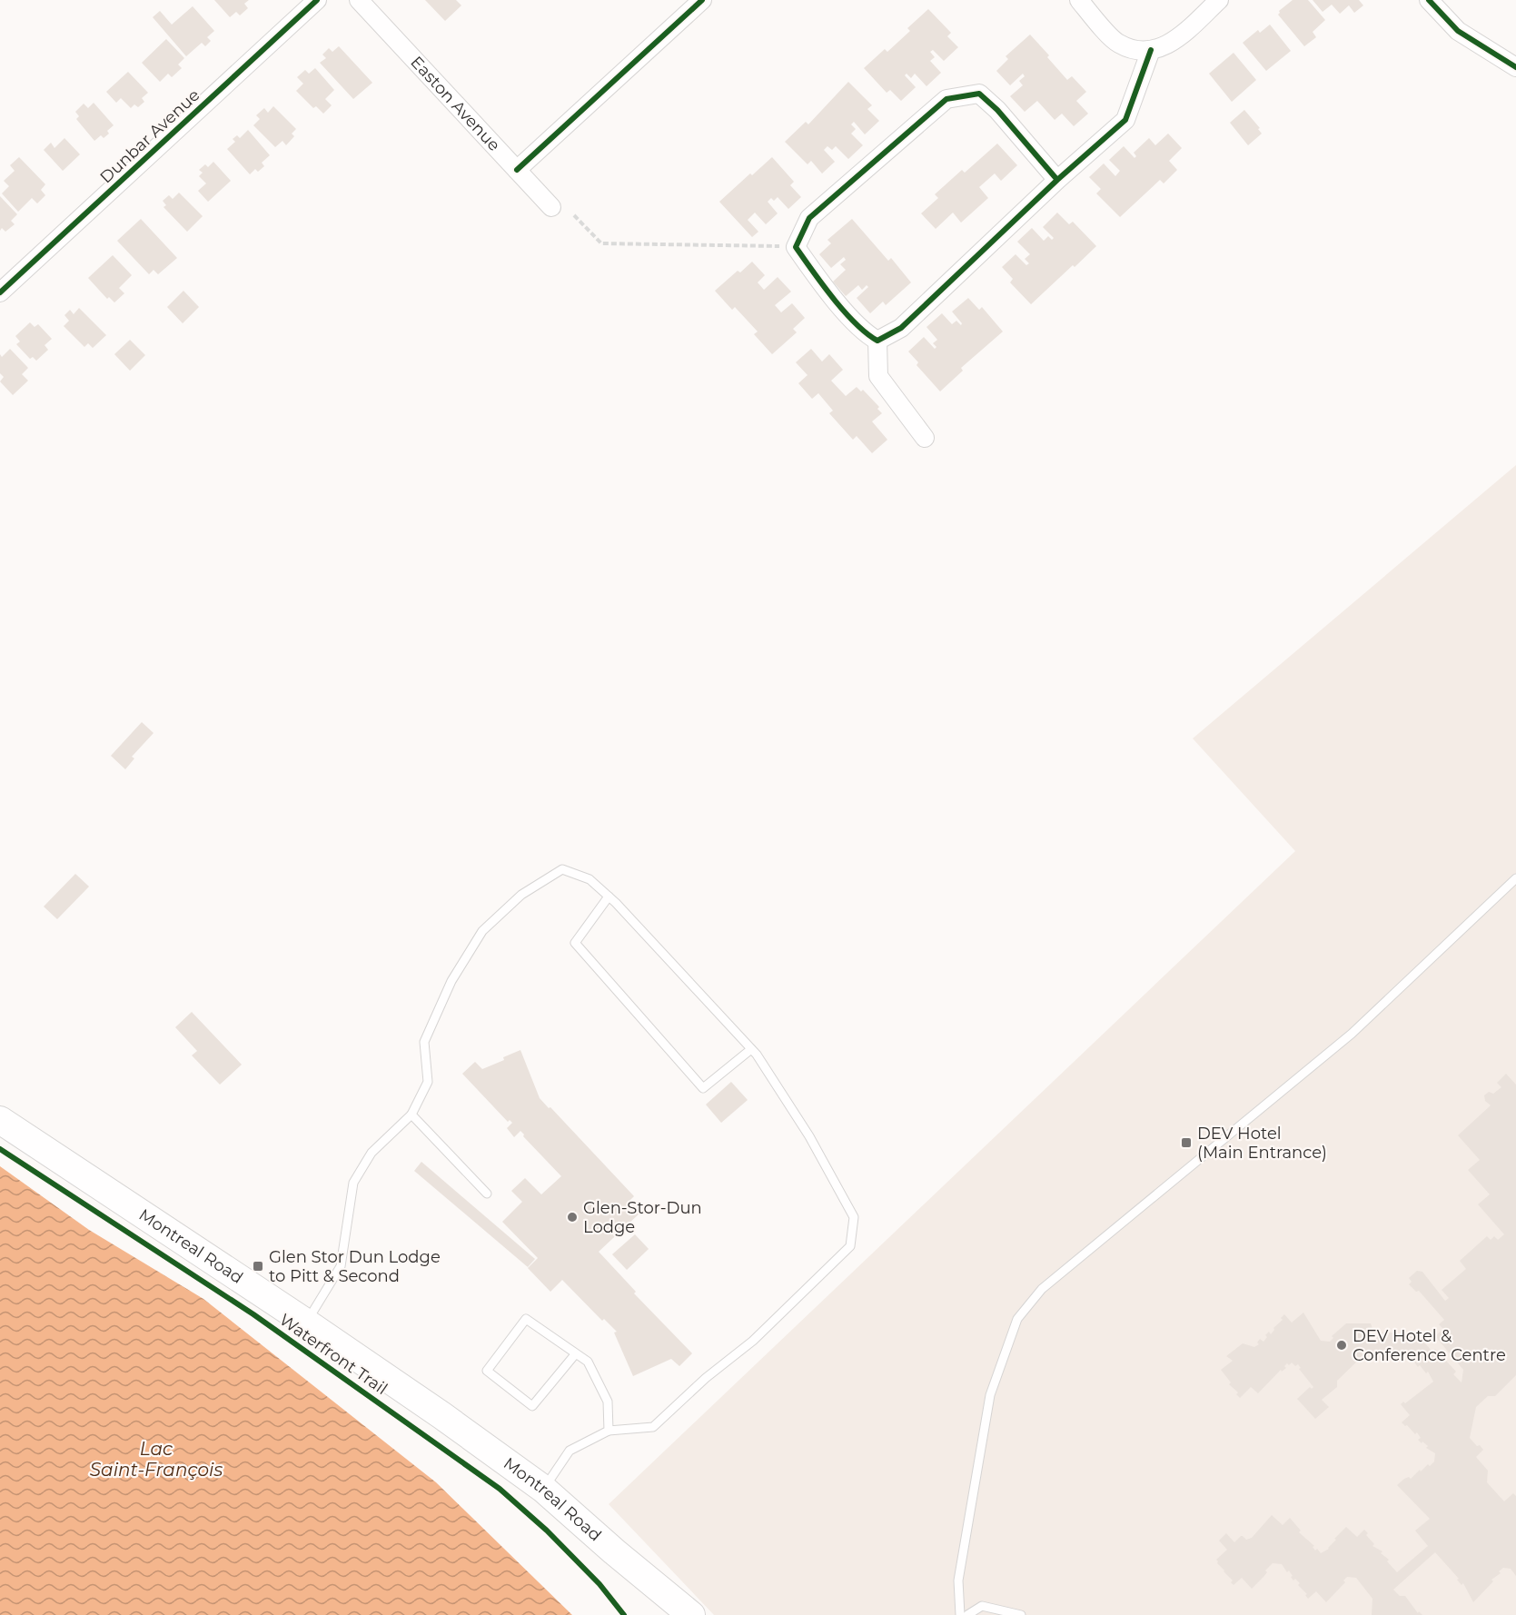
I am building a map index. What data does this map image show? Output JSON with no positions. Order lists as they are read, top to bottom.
{
  "streets": {
    "main road": ["Montreal Road"],
    "street": ["Easton Avenue", "Dunbar Avenue"],
    "cycle path": ["Waterfront Trail"]
  },
  "water": ["Lac Saint-François"],
  "places": {
    "transit": ["DEV Hotel (Main Entrance)", "Glen Stor Dun Lodge to Pitt & Second"],
    "other": ["Glen-Stor-Dun Lodge", "DEV Hotel & Conference Centre"]
  }
}
